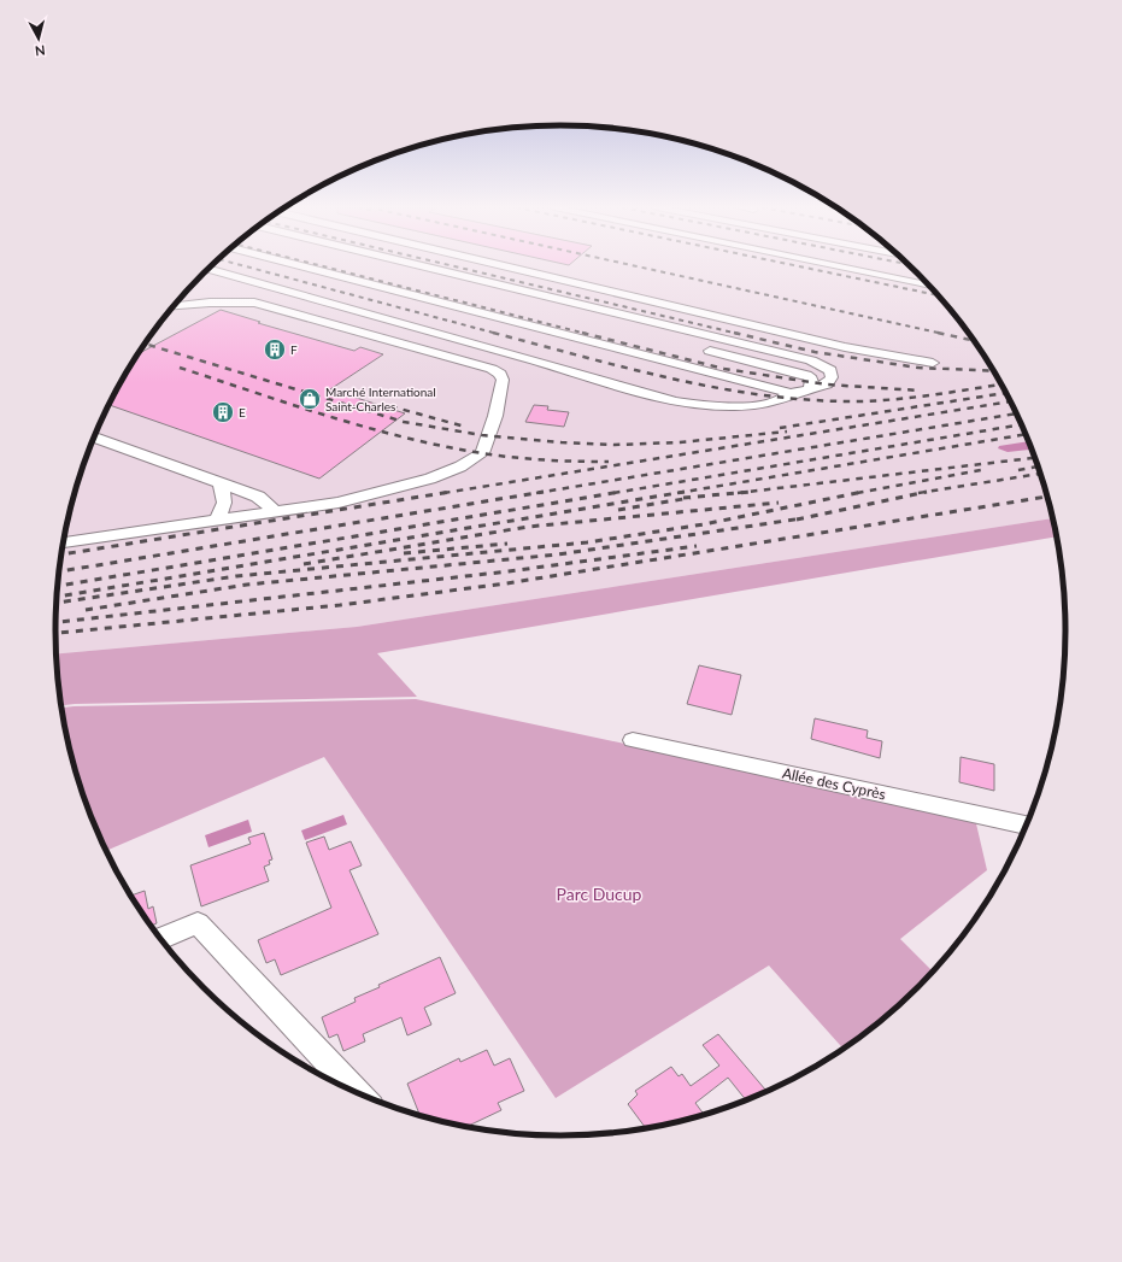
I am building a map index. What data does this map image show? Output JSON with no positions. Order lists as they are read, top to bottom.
{
  "streets": {
    "street": ["Allée des Cyprès"]
  },
  "parks": ["Parc Ducup"],
  "places": {
    "building": ["F", "E"],
    "shop": ["Marché International Saint-Charles"]
  },
  "north": "bottom"
}
